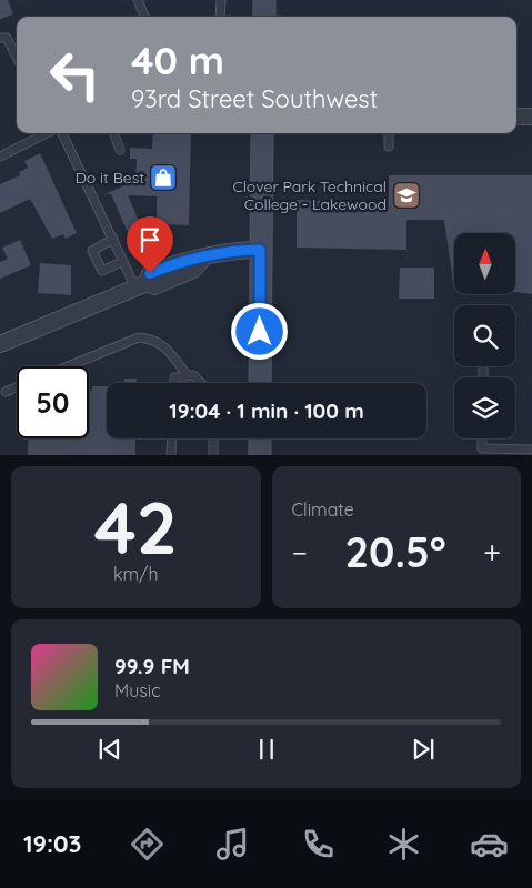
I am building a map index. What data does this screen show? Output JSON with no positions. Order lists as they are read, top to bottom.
{
  "places": {
    "shop": ["Do it Best"],
    "school or university": ["Clover Park Technical College - Lakewood"]
  },
  "north": "top",
  "page": {
    "turn": ["40 m", "93rd Street Southwest"],
    "limit": "50",
    "trip": "19:04 · 1 min · 100 m",
    "tile": [
      ["42", "km/h"],
      "Climate"
    ],
    "heat": ["−", "20.5°", "+"],
    "song": ["99.9 FM", "Music"],
    "tabs": "19:03"
  }
}
